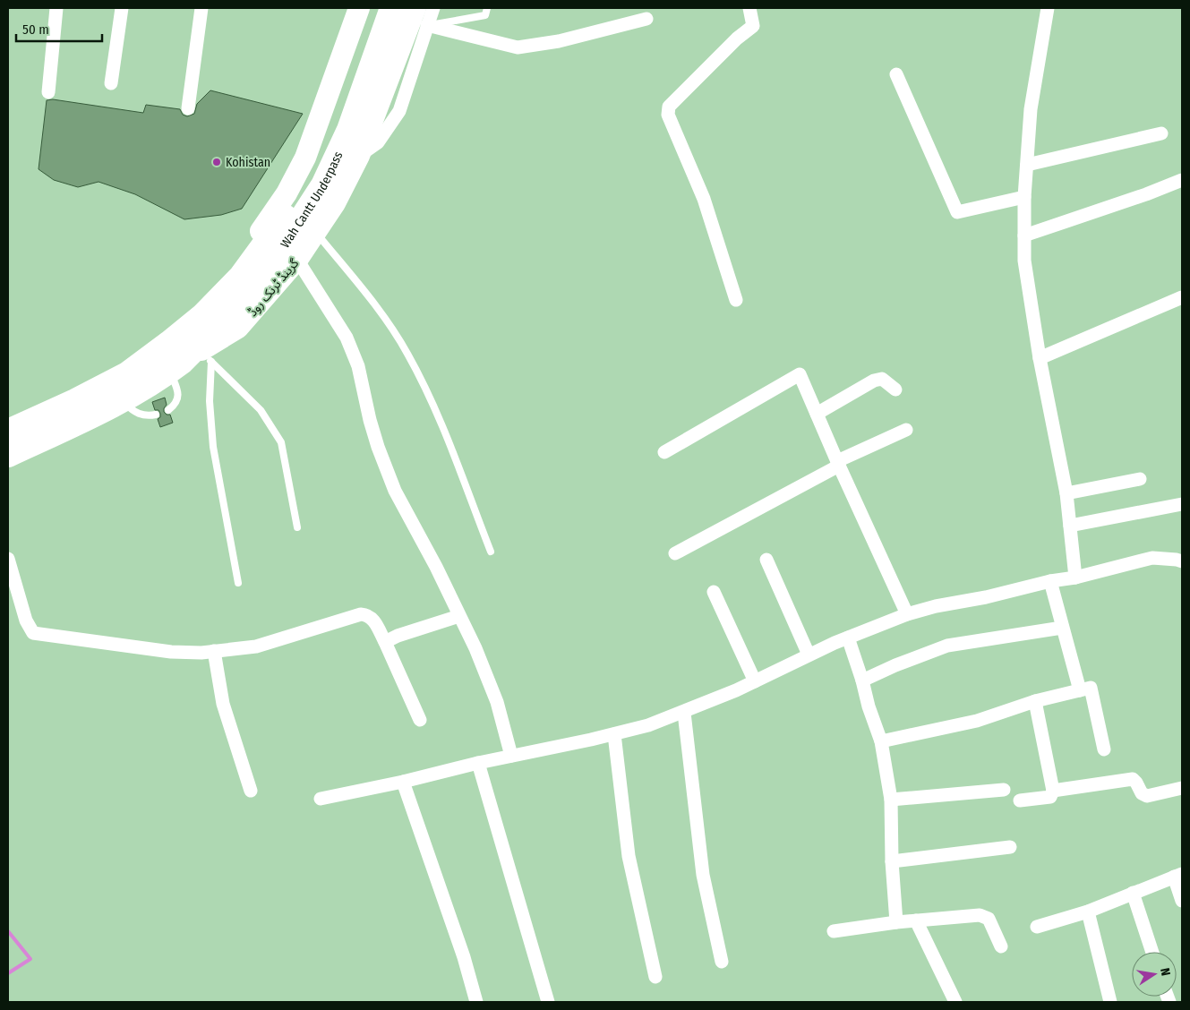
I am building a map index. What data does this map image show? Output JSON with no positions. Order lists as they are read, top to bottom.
{
  "streets": {
    "highway": ["Wah Cantt Underpass", "گرینڈ ٹرنک روڈ"]
  },
  "crossings": [
    ["Wah Cantt Underpass", "گرینڈ ٹرنک روڈ"]
  ],
  "places": ["Kohistan"],
  "scale_bar": "50 m",
  "north": "right"
}
